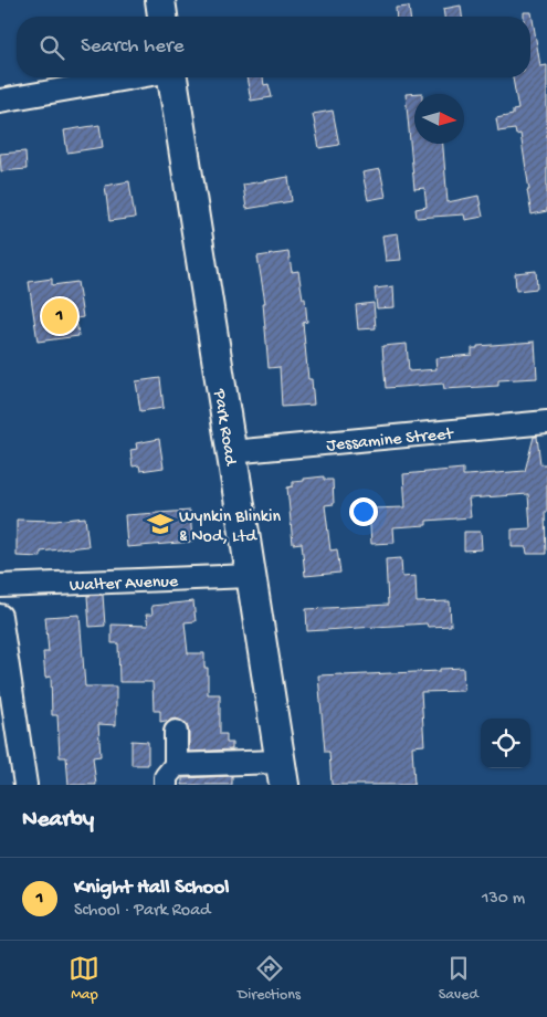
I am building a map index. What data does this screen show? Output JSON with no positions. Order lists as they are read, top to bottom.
{
  "streets": {
    "main road": ["Park Road"],
    "street": ["Jessamine Street", "Walter Avenue"]
  },
  "crossings": [
    ["Park Road", "Jessamine Street"],
    ["Park Road", "Walter Avenue"]
  ],
  "places": {
    "school or university": ["Wynkin Blinkin & Nod, Ltd"]
  },
  "north": "right",
  "page": {
    "search": "Search here",
    "pins": "1",
    "heading": "Nearby",
    "list": [
      {
        "mark": "1",
        "name": "Knight Hall School",
        "note": "School · Park Road",
        "value": "130 m"
      }
    ],
    "nav": ["Map", "Directions", "Saved"]
  }
}
